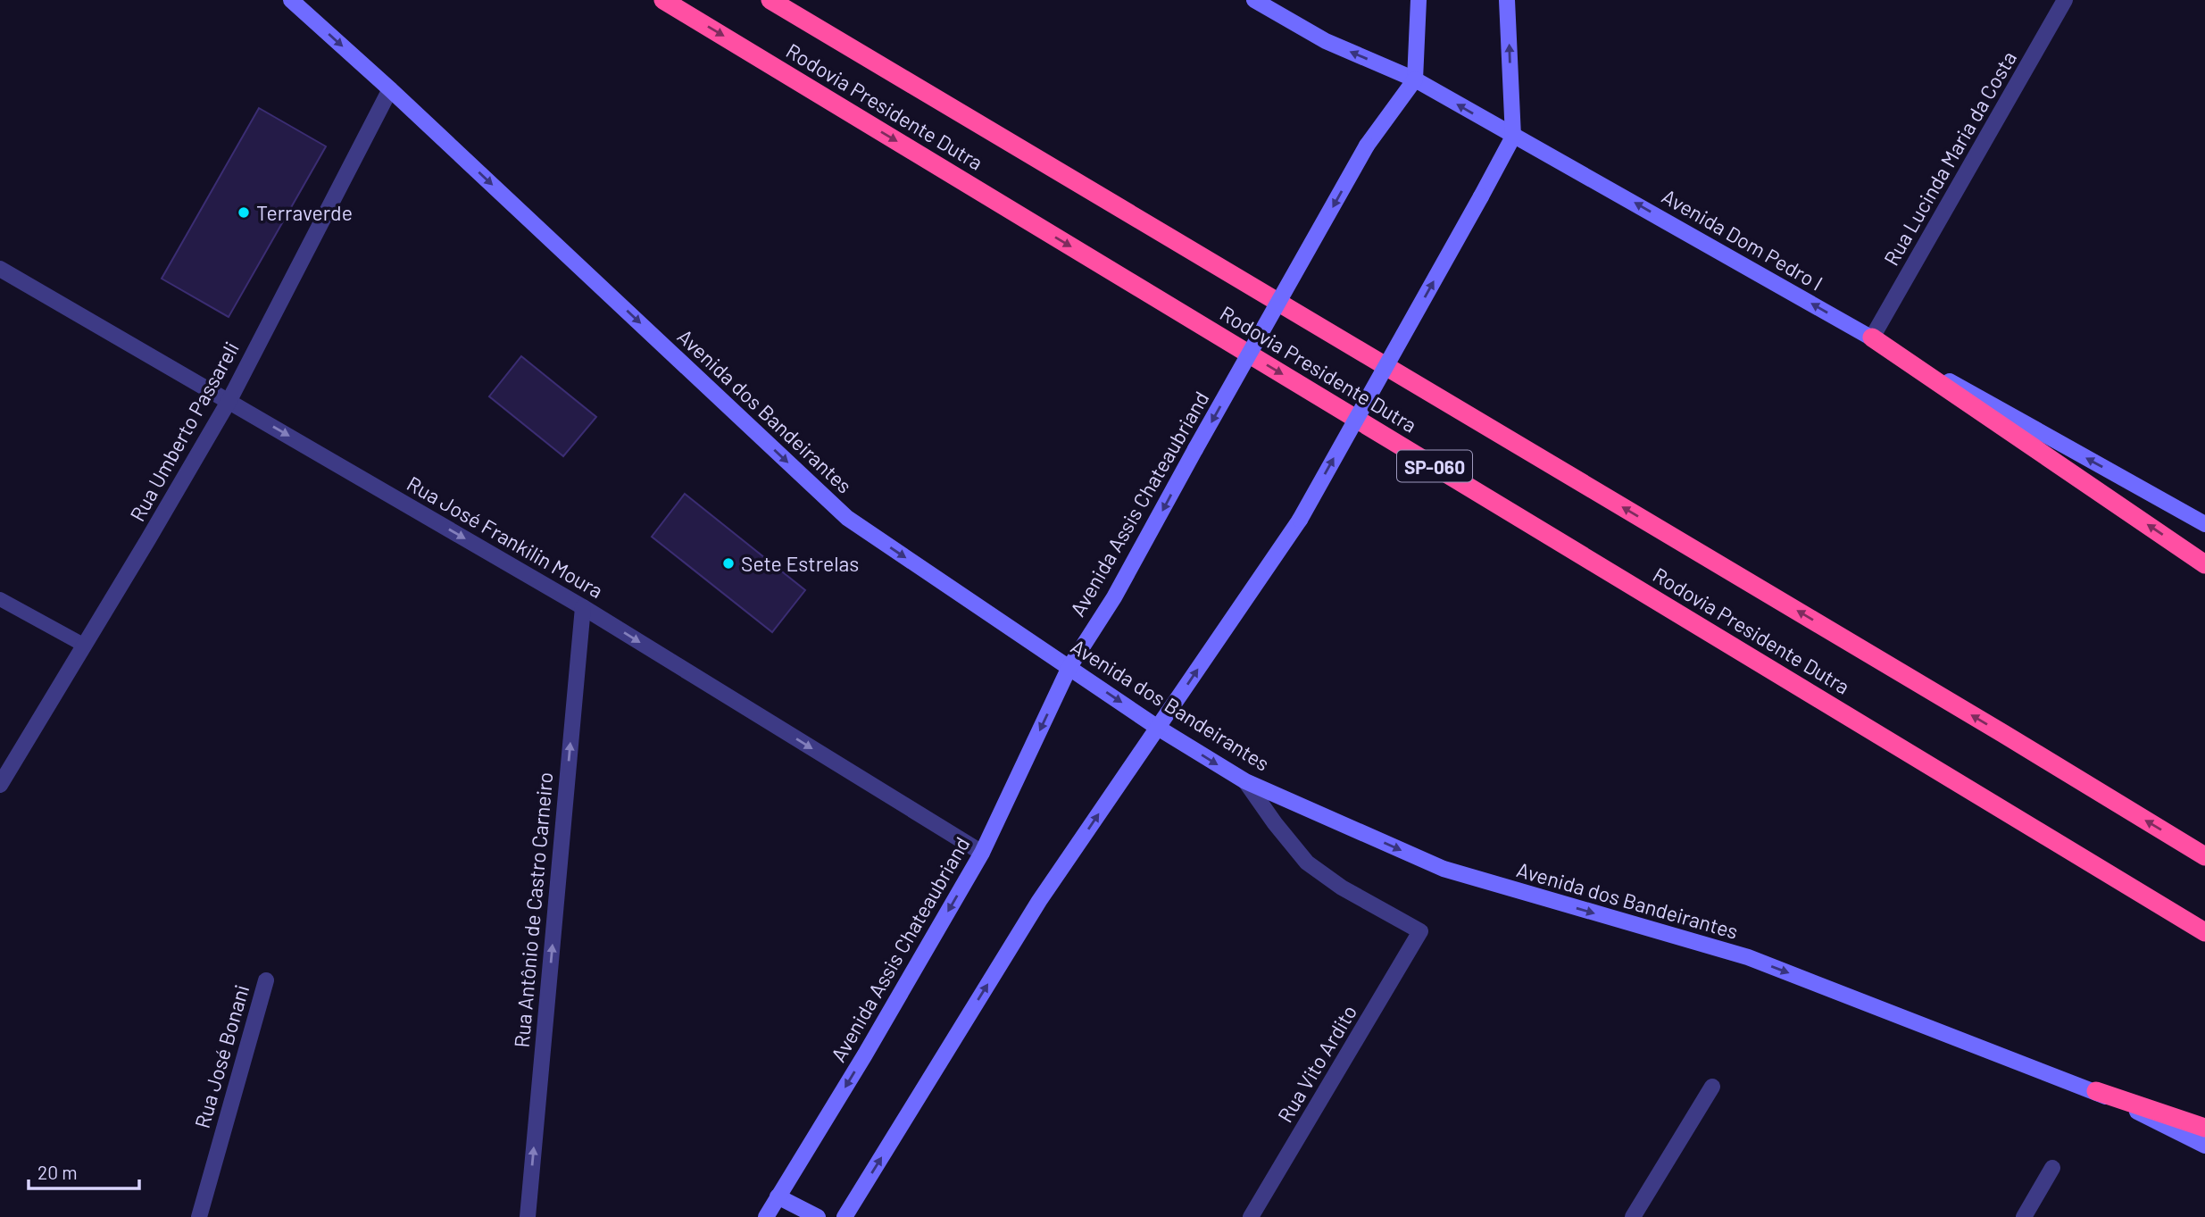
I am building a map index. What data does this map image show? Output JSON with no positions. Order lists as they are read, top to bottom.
{
  "streets": {
    "highway": ["Rodovia Presidente Dutra", "SP-060"],
    "main road": ["Avenida Dom Pedro I", "Avenida dos Bandeirantes", "Avenida Assis Chateaubriand"],
    "street": [
      "Rua Lucinda Maria da Costa",
      "Rua Umberto Passareli",
      "Rua José Frankilin Moura",
      "Rua Antônio de Castro Carneiro",
      "Rua José Bonani",
      "Rua Vito Ardito"
    ]
  },
  "crossings": [
    ["Rua Lucinda Maria da Costa", "Avenida Dom Pedro I"],
    ["Avenida Dom Pedro I", "Avenida Assis Chateaubriand"],
    ["Avenida dos Bandeirantes", "Rua Umberto Passareli"],
    ["Avenida dos Bandeirantes", "Avenida Assis Chateaubriand"],
    ["Avenida dos Bandeirantes", "Rua Vito Ardito"],
    ["Rua Umberto Passareli", "Rua José Frankilin Moura"],
    ["Avenida Assis Chateaubriand", "Rua José Frankilin Moura"],
    ["Rua José Frankilin Moura", "Rua Antônio de Castro Carneiro"]
  ],
  "one_way": [
    "Avenida Dom Pedro I",
    "Avenida dos Bandeirantes",
    "Rua José Frankilin Moura",
    "Rua Antônio de Castro Carneiro"
  ],
  "places": ["Terraverde", "Sete Estrelas"],
  "scale_bar": "20 m"
}
